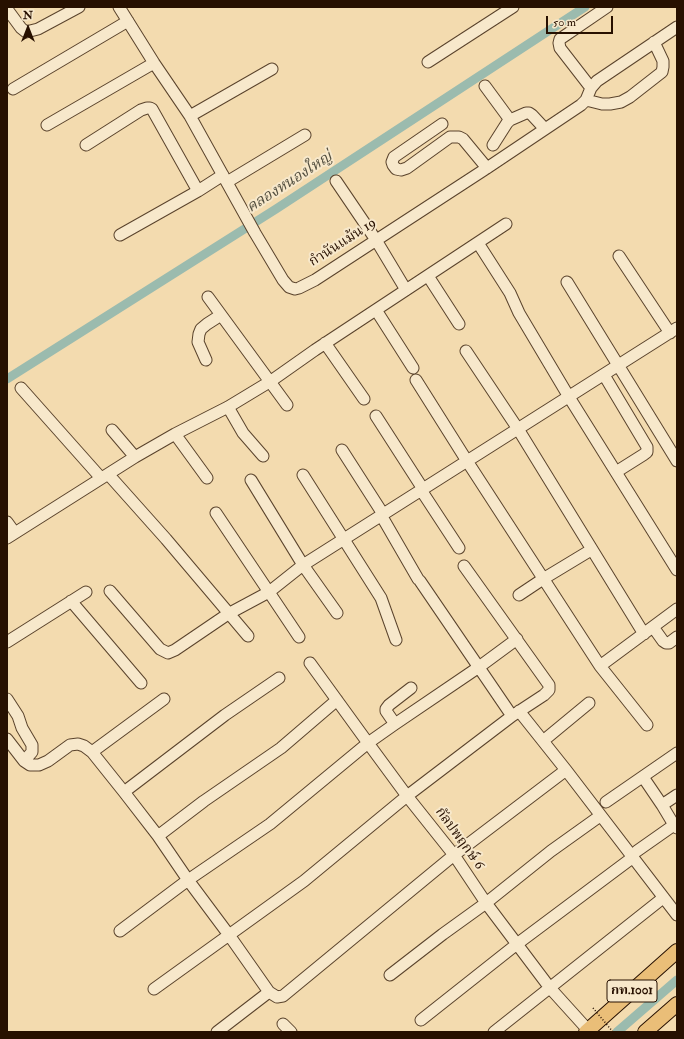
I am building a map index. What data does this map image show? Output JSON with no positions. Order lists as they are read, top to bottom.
{
  "streets": {
    "main road": ["กท.1001"],
    "street": ["กำนันแม้น 19", "กัลปพฤกษ์ 6"]
  },
  "crossings": [
    ["กัลปพฤกษ์ 6", "กท.1001"]
  ],
  "water": ["คลองหนองใหญ่"],
  "scale_bar": "50 m",
  "north": "top"
}
